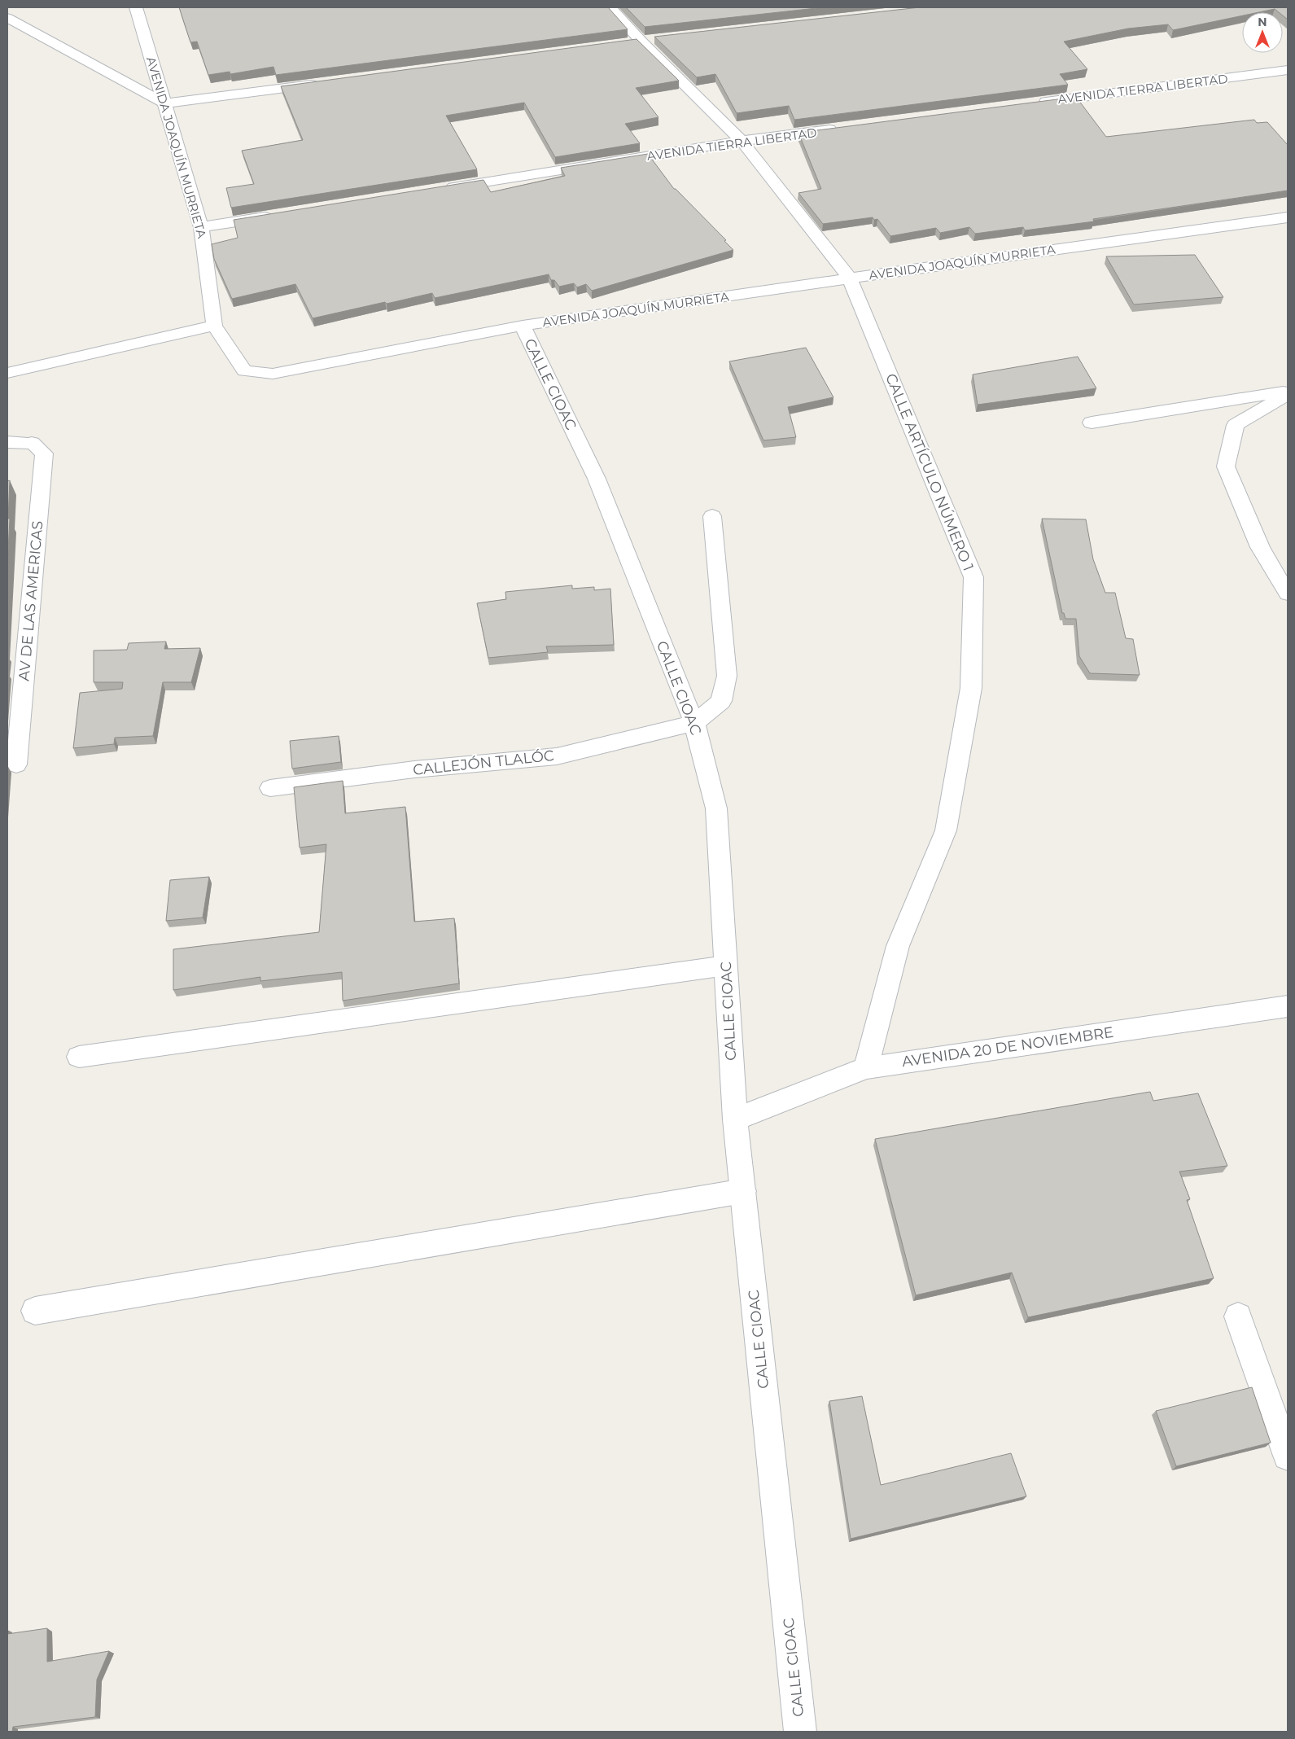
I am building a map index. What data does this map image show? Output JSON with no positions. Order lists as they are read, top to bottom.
{
  "streets": {
    "street": [
      "AVENIDA TIERRA LIBERTAD",
      "AVENIDA JOAQUÍN MURRIETA",
      "CALLE CIOAC",
      "CALLE ARTÍCULO NÚMERO 1",
      "AV DE LAS AMERICAS",
      "CALLEJÓN TLALÓC",
      "AVENIDA 20 DE NOVIEMBRE"
    ]
  },
  "crossings": [
    ["AVENIDA TIERRA LIBERTAD", "CALLE ARTÍCULO NÚMERO 1"],
    ["AVENIDA JOAQUÍN MURRIETA", "CALLE CIOAC"],
    ["AVENIDA JOAQUÍN MURRIETA", "CALLE ARTÍCULO NÚMERO 1"],
    ["CALLE CIOAC", "CALLEJÓN TLALÓC"],
    ["CALLE CIOAC", "AVENIDA 20 DE NOVIEMBRE"],
    ["CALLE ARTÍCULO NÚMERO 1", "AVENIDA 20 DE NOVIEMBRE"]
  ],
  "north": "top"
}
